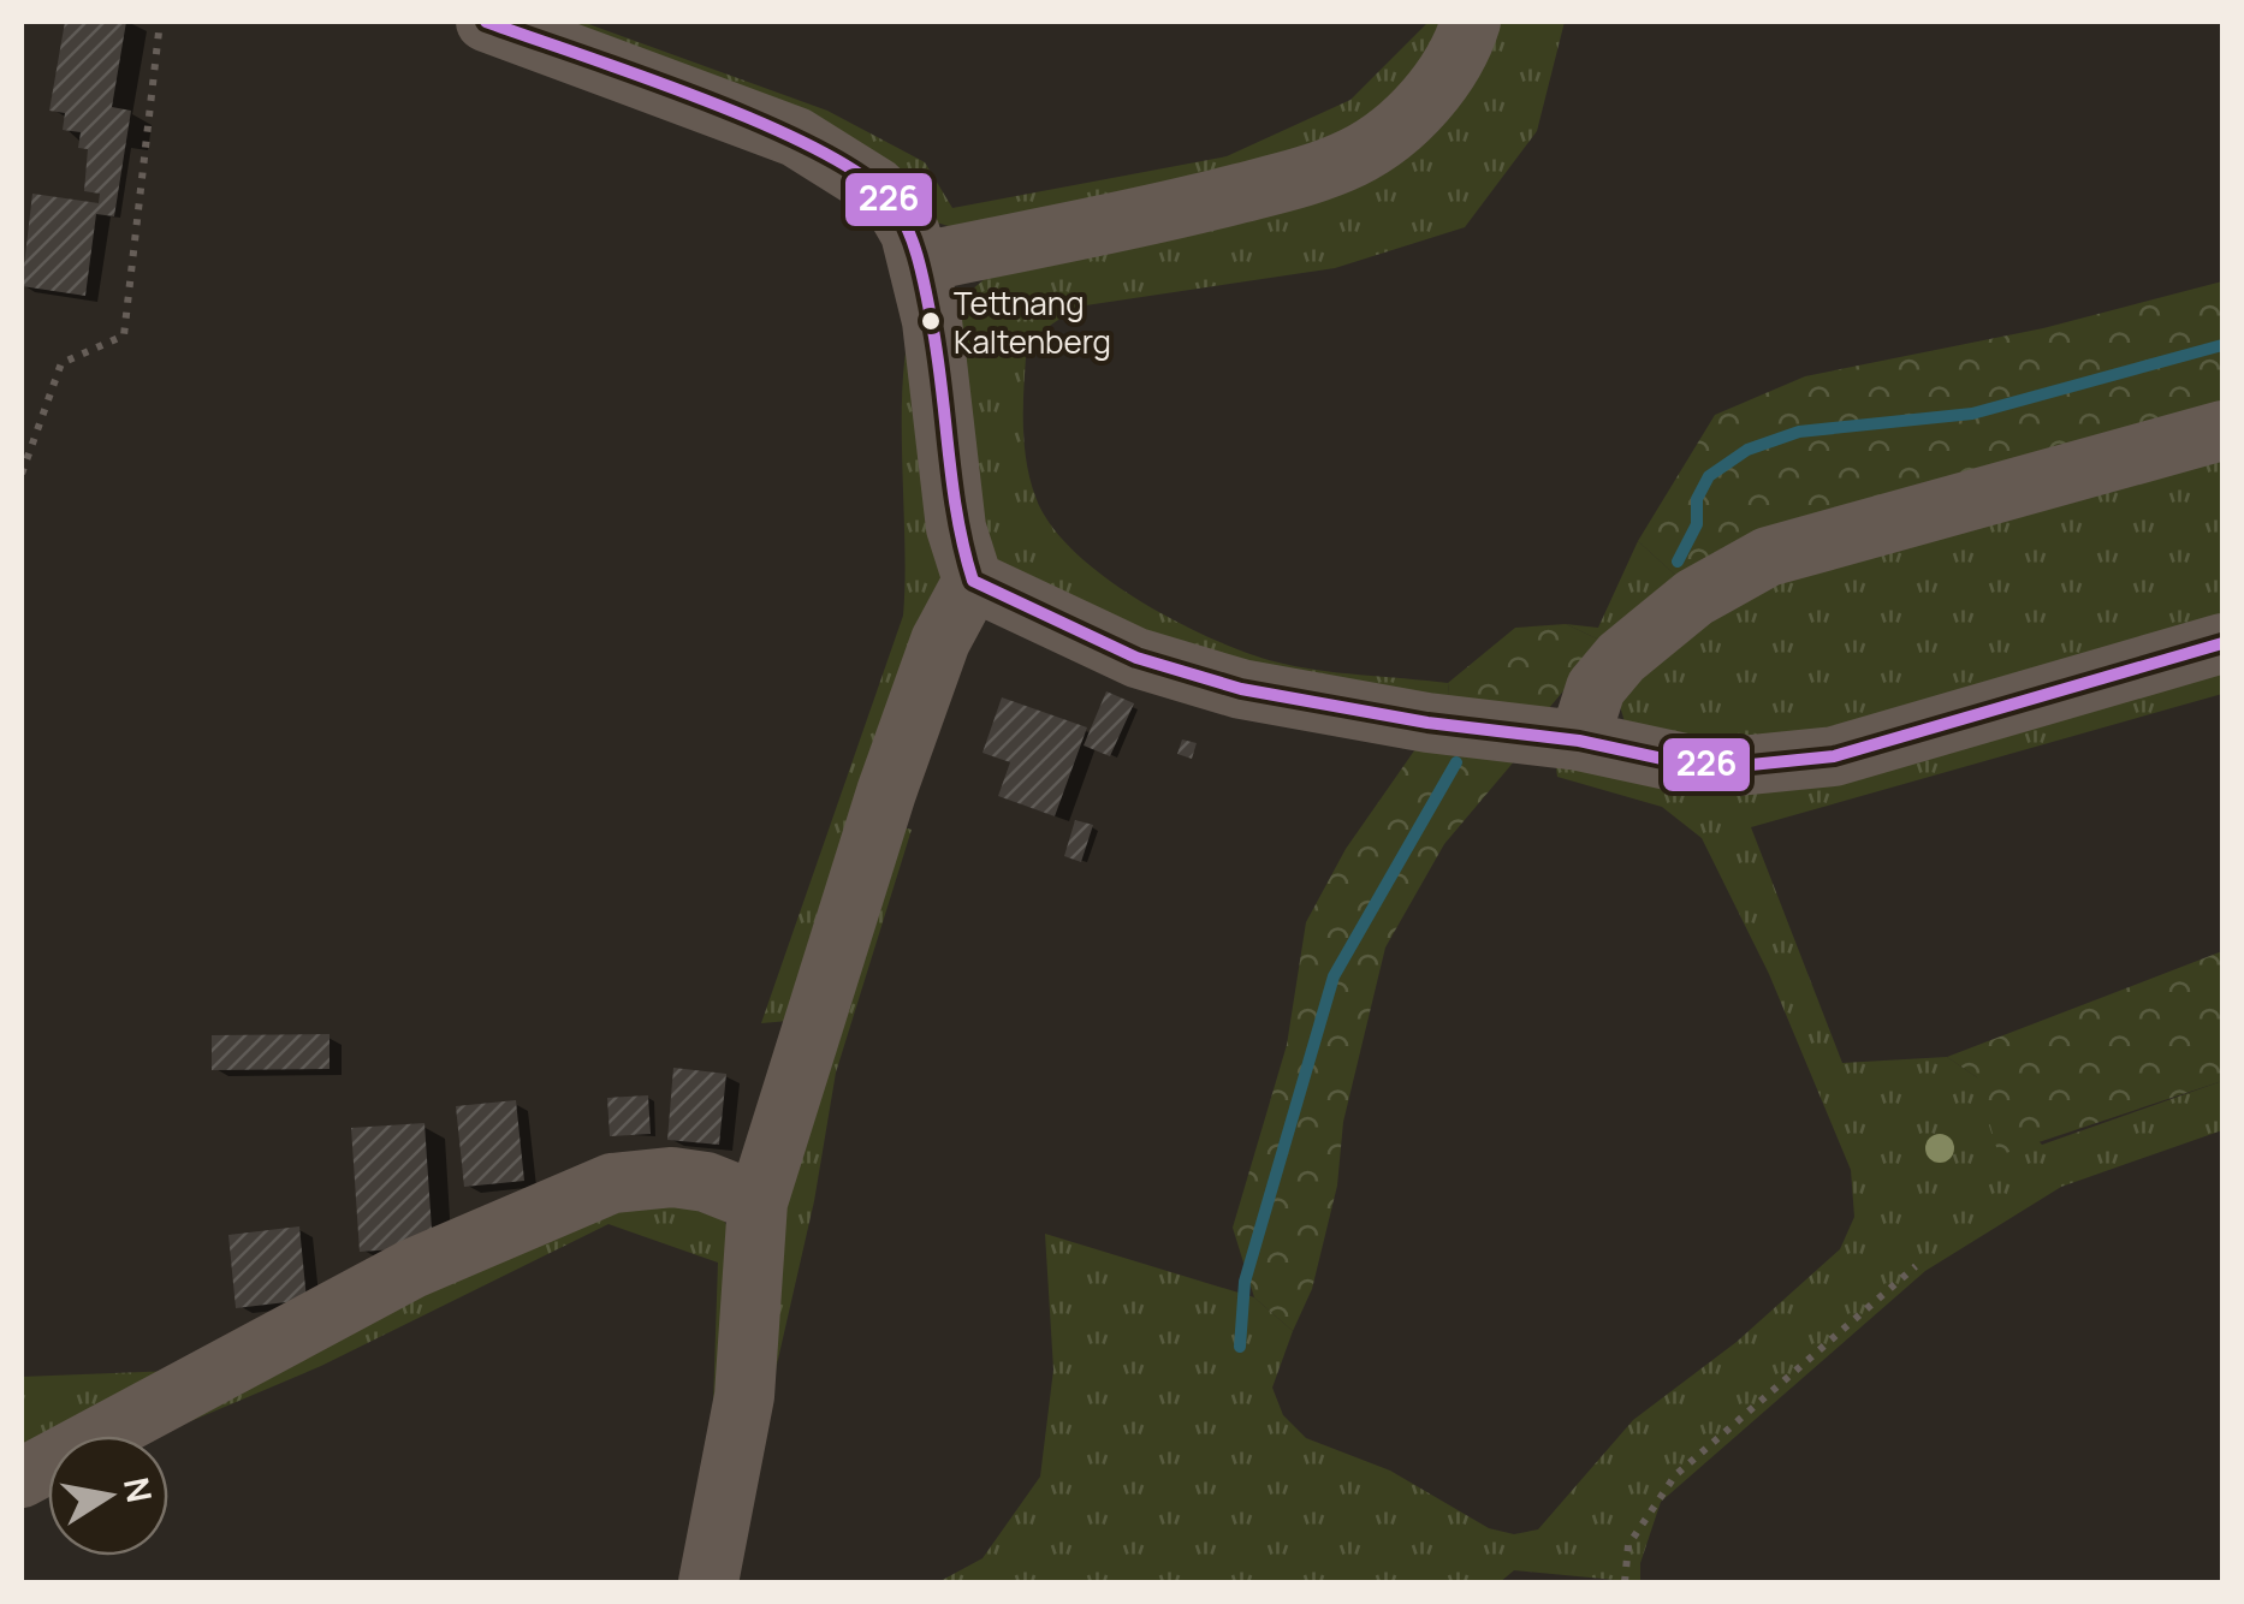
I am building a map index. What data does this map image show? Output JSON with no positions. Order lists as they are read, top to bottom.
{
  "places": ["Tettnang Kaltenberg"],
  "lines": ["transit line 226"],
  "north": "right"
}
